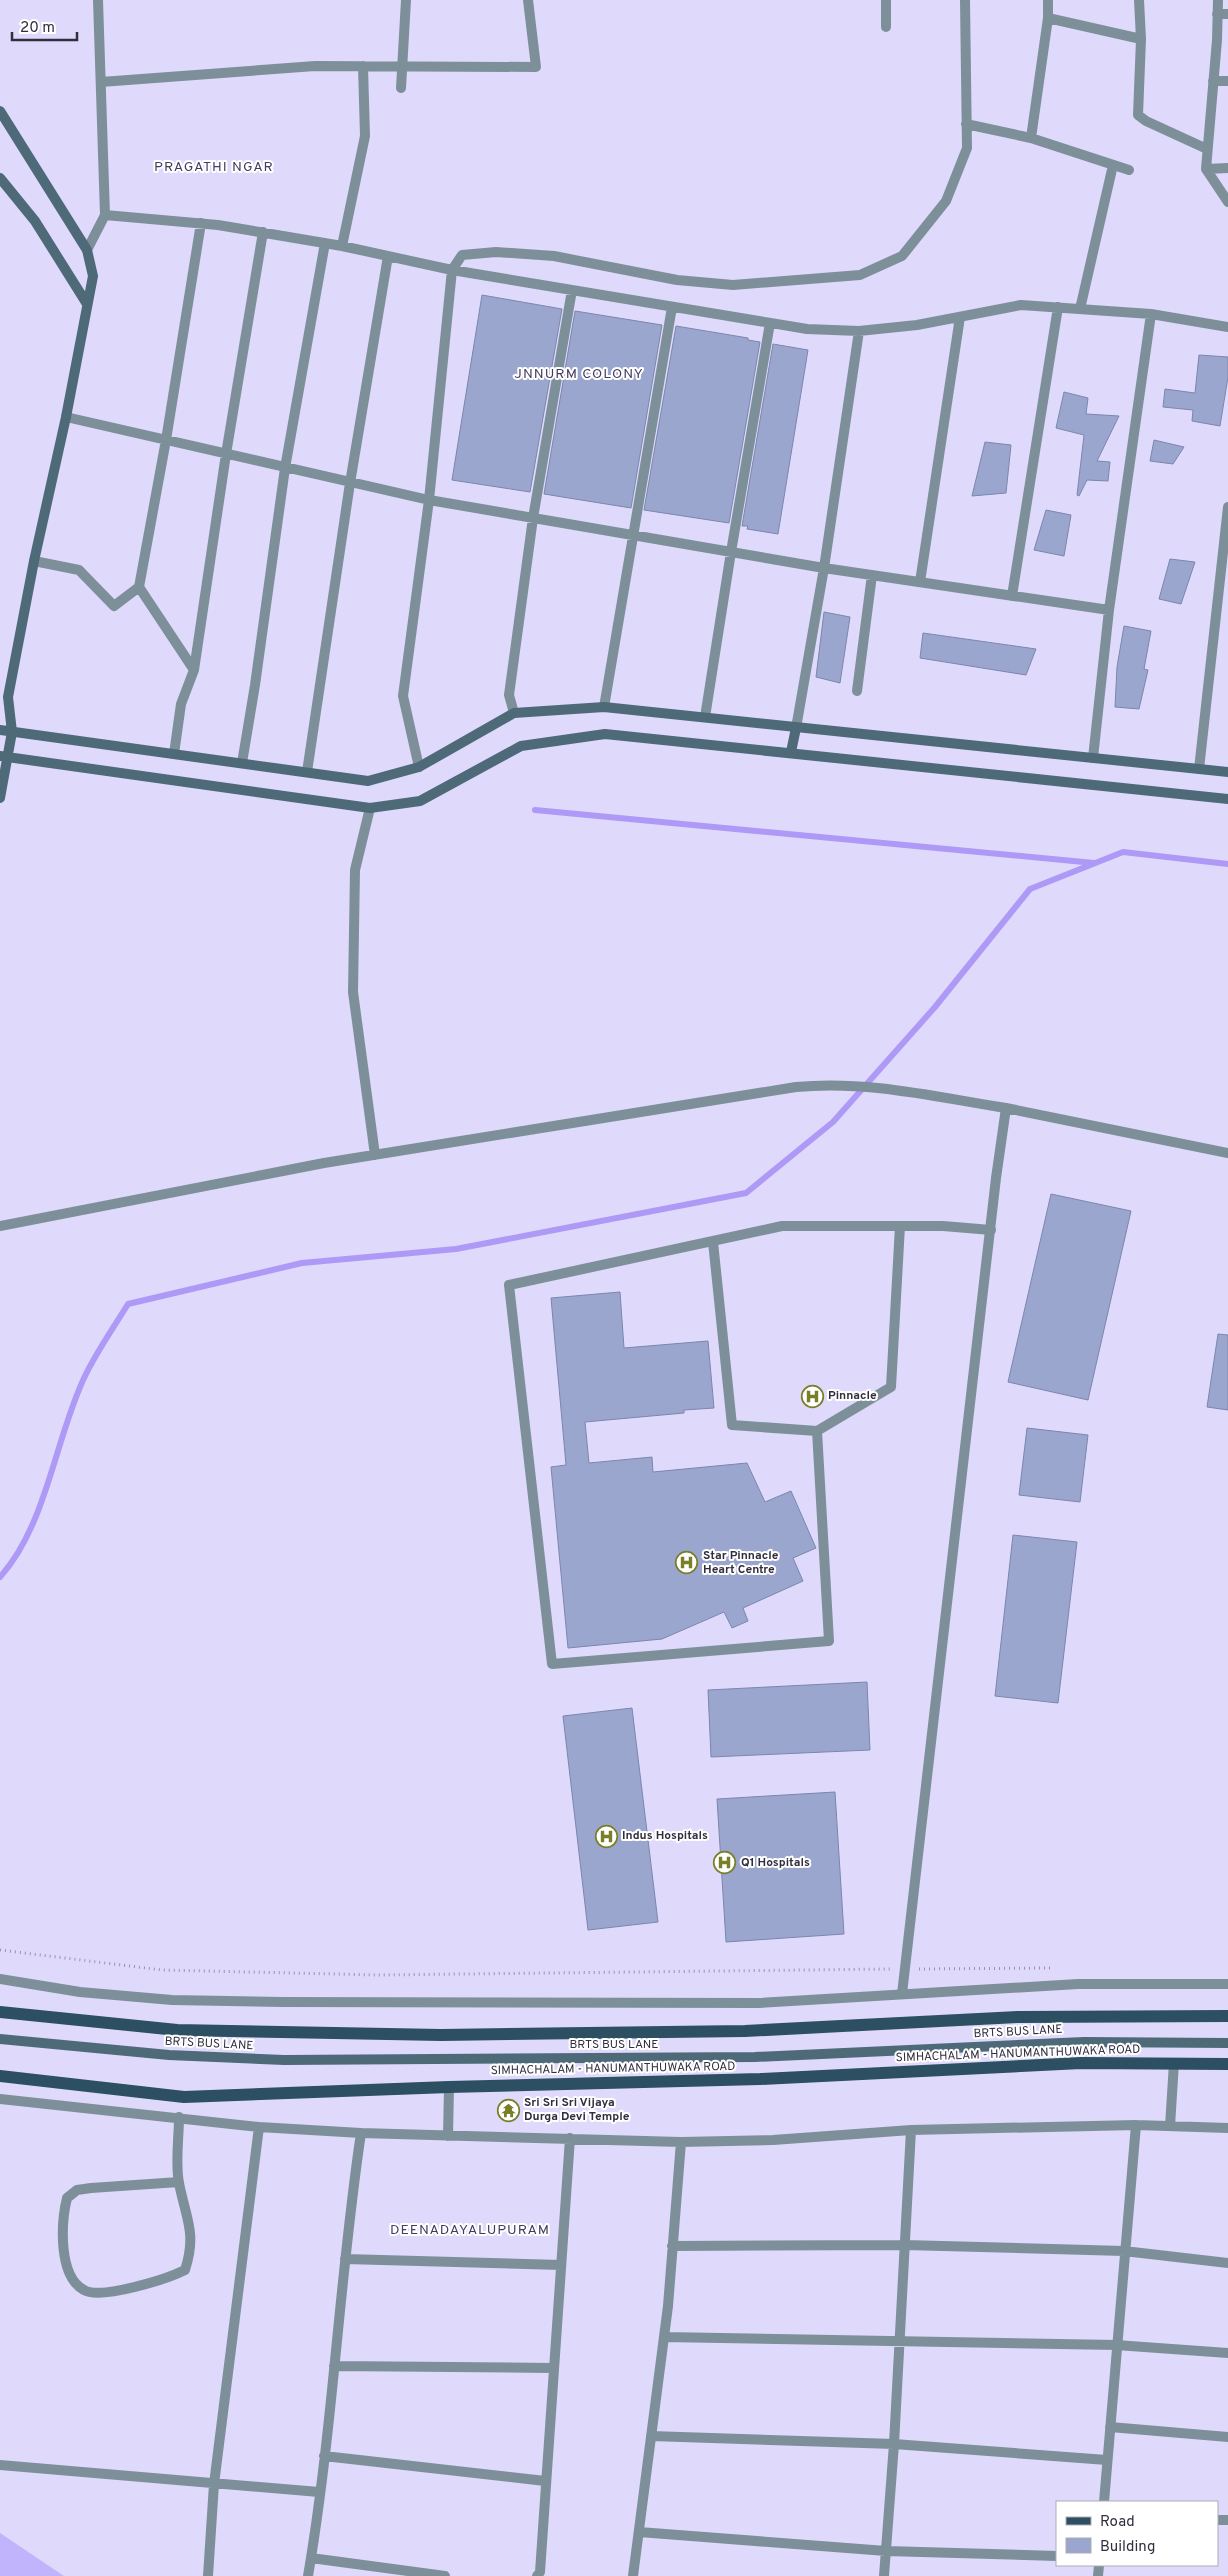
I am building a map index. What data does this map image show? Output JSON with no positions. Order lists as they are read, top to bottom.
{
  "streets": {
    "main road": ["SIMHACHALAM - HANUMANTHUWAKA ROAD"],
    "street": ["BRTS BUS LANE"]
  },
  "districts": ["PRAGATHI NGAR", "JNNURM COLONY", "DEENADAYALUPURAM"],
  "places": {
    "hospital": [
      "Pinnacle",
      "Star Pinnacle Heart Centre",
      "Indus Hospitals",
      "Q1 Hospitals"
    ],
    "temple": ["Sri Sri Sri Vijaya Durga Devi Temple"]
  },
  "legend": ["Road", "Building"],
  "scale_bar": "20 m"
}
